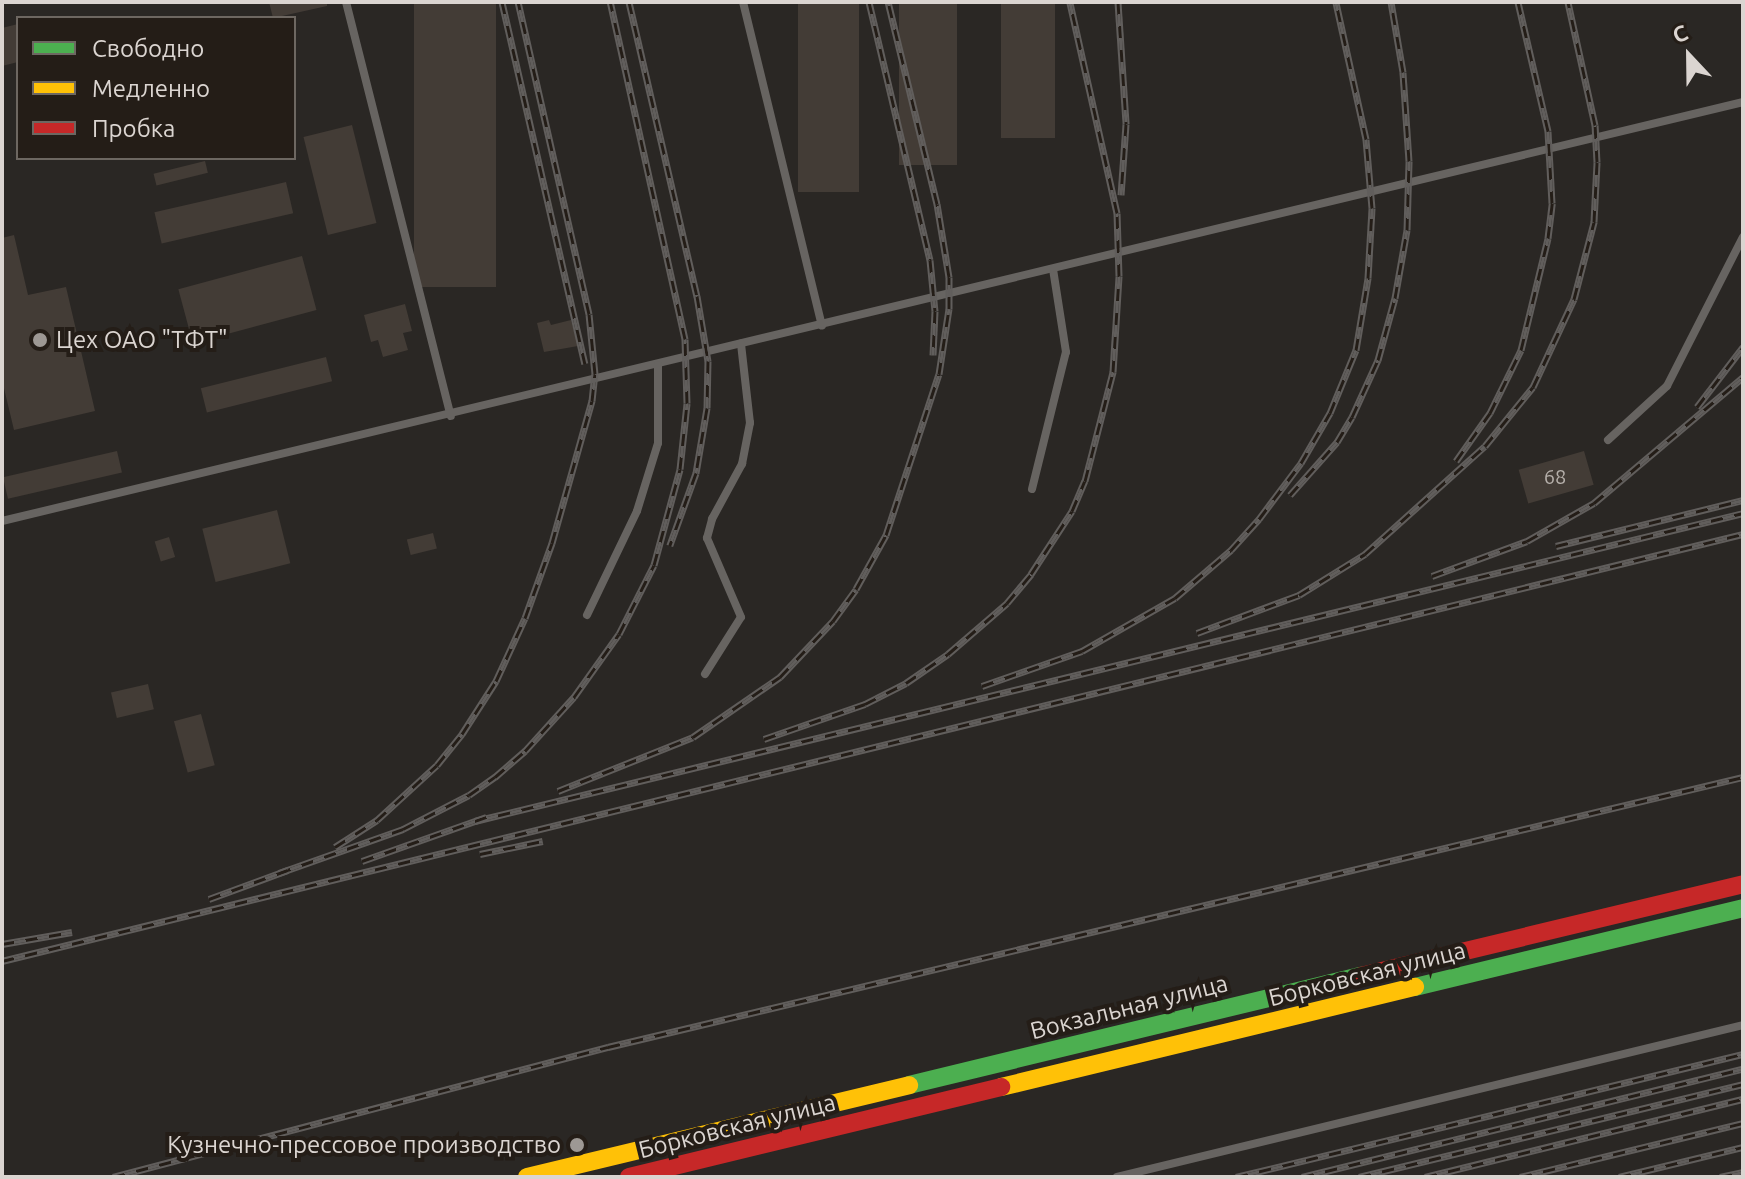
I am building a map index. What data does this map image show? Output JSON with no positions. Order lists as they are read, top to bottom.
{
  "streets": {
    "main road": ["Борковская улица", "Вокзальная улица"]
  },
  "places": ["Цех ОАО \"ТФТ\"", "Кузнечно-прессовое производство"],
  "house_numbers": ["68"],
  "legend": ["Свободно", "Медленно", "Пробка"],
  "north": "top"
}
